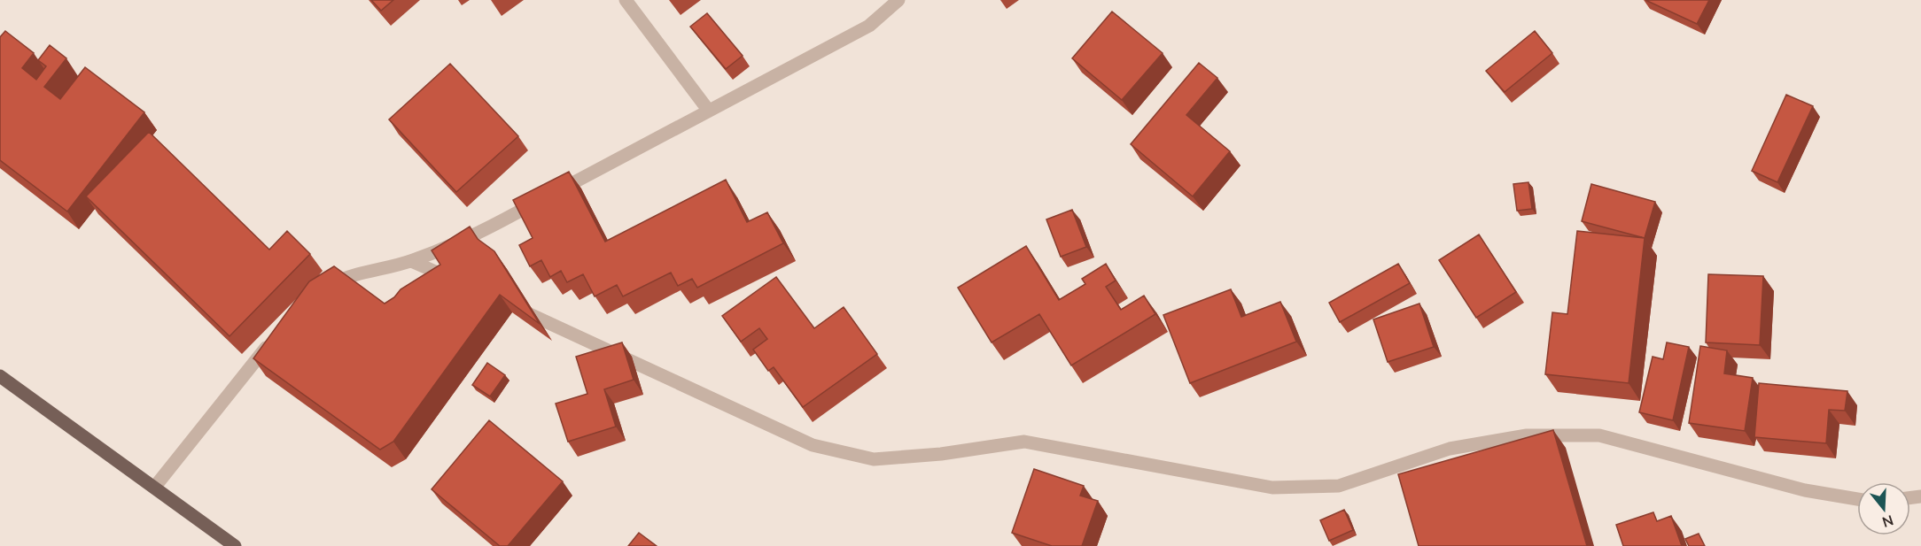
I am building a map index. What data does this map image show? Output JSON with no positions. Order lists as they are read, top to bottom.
{
  "north": "bottom"
}
